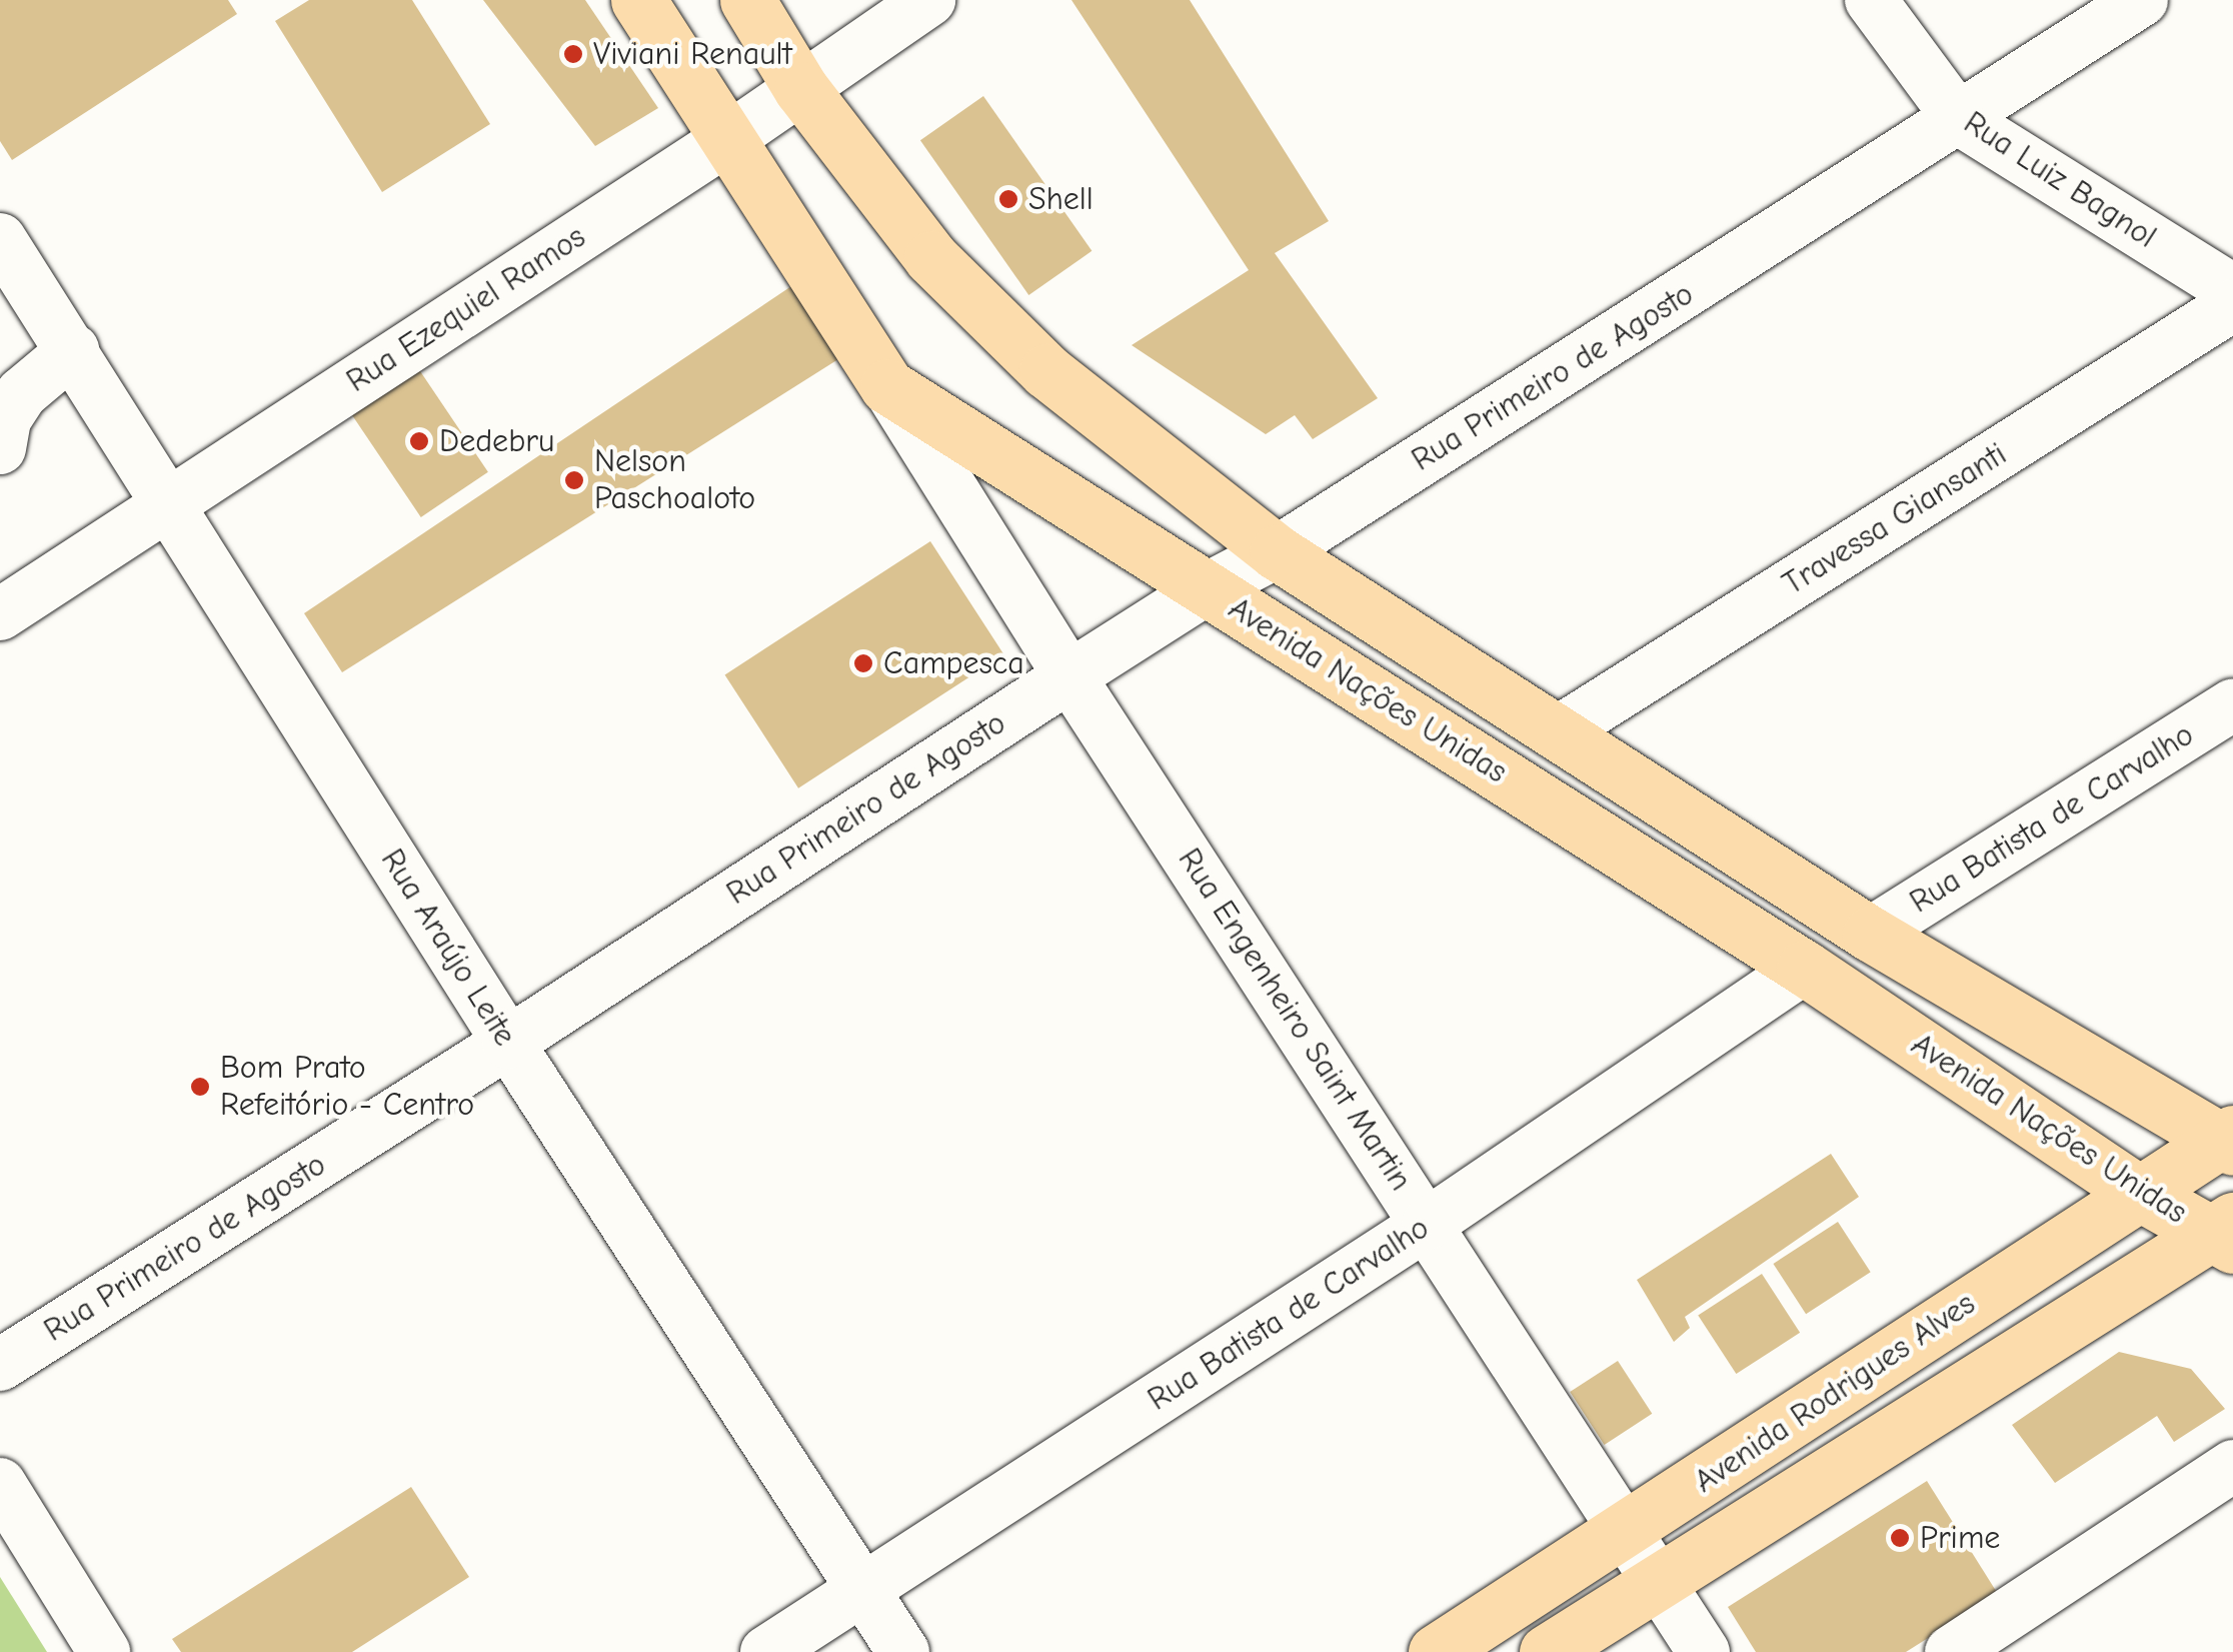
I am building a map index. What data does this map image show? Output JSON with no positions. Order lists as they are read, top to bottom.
{
  "streets": {
    "main road": ["Avenida Nações Unidas", "Avenida Rodrigues Alves"],
    "street": [
      "Rua Luiz Bagnol",
      "Rua Ezequiel Ramos",
      "Rua Primeiro de Agosto",
      "Travessa Giansanti",
      "Rua Batista de Carvalho",
      "Rua Araújo Leite",
      "Rua Engenheiro Saint Martin"
    ]
  },
  "crossings": [
    ["Rua Luiz Bagnol", "Rua Primeiro de Agosto"],
    ["Rua Ezequiel Ramos", "Avenida Nações Unidas"],
    ["Rua Ezequiel Ramos", "Rua Araújo Leite"],
    ["Rua Primeiro de Agosto", "Avenida Nações Unidas"],
    ["Rua Primeiro de Agosto", "Rua Araújo Leite"],
    ["Rua Primeiro de Agosto", "Rua Engenheiro Saint Martin"],
    ["Travessa Giansanti", "Avenida Nações Unidas"],
    ["Avenida Nações Unidas", "Rua Batista de Carvalho"],
    ["Avenida Nações Unidas", "Rua Engenheiro Saint Martin"],
    ["Avenida Nações Unidas", "Avenida Rodrigues Alves"],
    ["Rua Batista de Carvalho", "Rua Araújo Leite"],
    ["Rua Batista de Carvalho", "Rua Engenheiro Saint Martin"],
    ["Rua Engenheiro Saint Martin", "Avenida Rodrigues Alves"]
  ],
  "places": [
    "Viviani Renault",
    "Shell",
    "Dedebru",
    "Nelson Paschoaloto",
    "Campesca",
    "Bom Prato Refeitório - Centro",
    "Prime"
  ]
}
